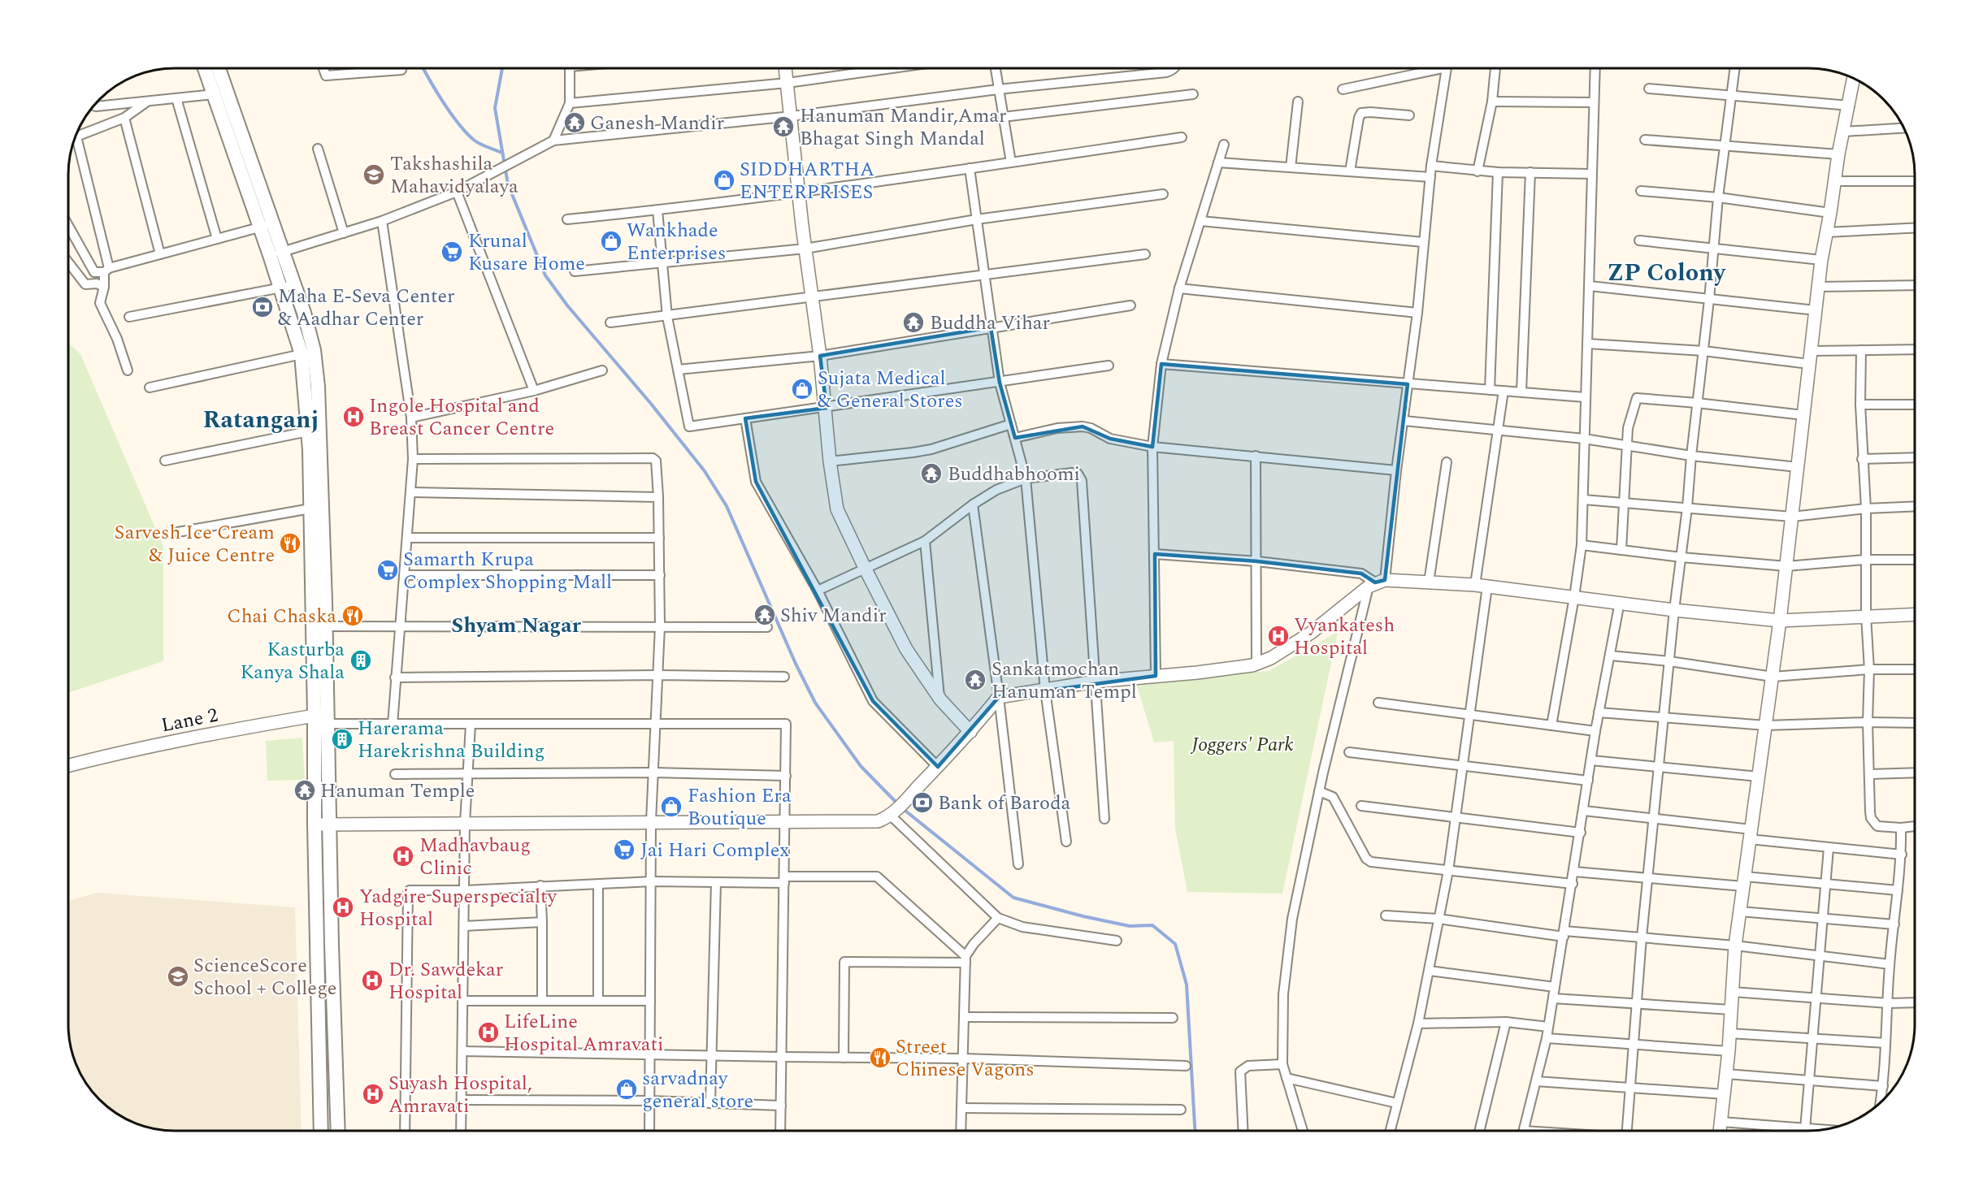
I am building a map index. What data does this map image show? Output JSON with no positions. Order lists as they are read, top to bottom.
{
  "streets": {
    "street": ["Lane 2"]
  },
  "districts": ["ZP Colony", "Ratanganj", "Shyam Nagar"],
  "parks": ["Joggers' Park"],
  "places": {
    "temple": [
      "Ganesh Mandir",
      "Hanuman Mandir,Amar Bhagat Singh Mandal",
      "Buddha Vihar",
      "Buddhabhoomi",
      "Shiv Mandir",
      "Sankatmochan Hanuman Templ",
      "Hanuman Temple"
    ],
    "school or university": ["Takshashila Mahavidyalaya", "ScienceScore School + College"],
    "shop": [
      "SIDDHARTHA ENTERPRISES",
      "Wankhade Enterprises",
      "Sujata Medical & General Stores",
      "Fashion Era Boutique",
      "sarvadnay general store"
    ],
    "supermarket": ["Krunal Kusare Home", "Samarth Krupa Complex Shopping Mall", "Jai Hari Complex"],
    "bank": ["Maha E-Seva Center & Aadhar Center", "Bank of Baroda"],
    "hospital": [
      "Ingole Hospital and Breast Cancer Centre",
      "Vyankatesh Hospital",
      "Madhavbaug Clinic",
      "Yadgire Superspecialty Hospital",
      "Dr. Sawdekar Hospital",
      "LifeLine Hospital Amravati",
      "Suyash Hospital, Amravati"
    ],
    "restaurant": ["Sarvesh Ice Cream & Juice Centre", "Chai Chaska", "Street Chinese Vagons"],
    "building": ["Kasturba Kanya Shala", "Harerama Harekrishna Building"]
  }
}
